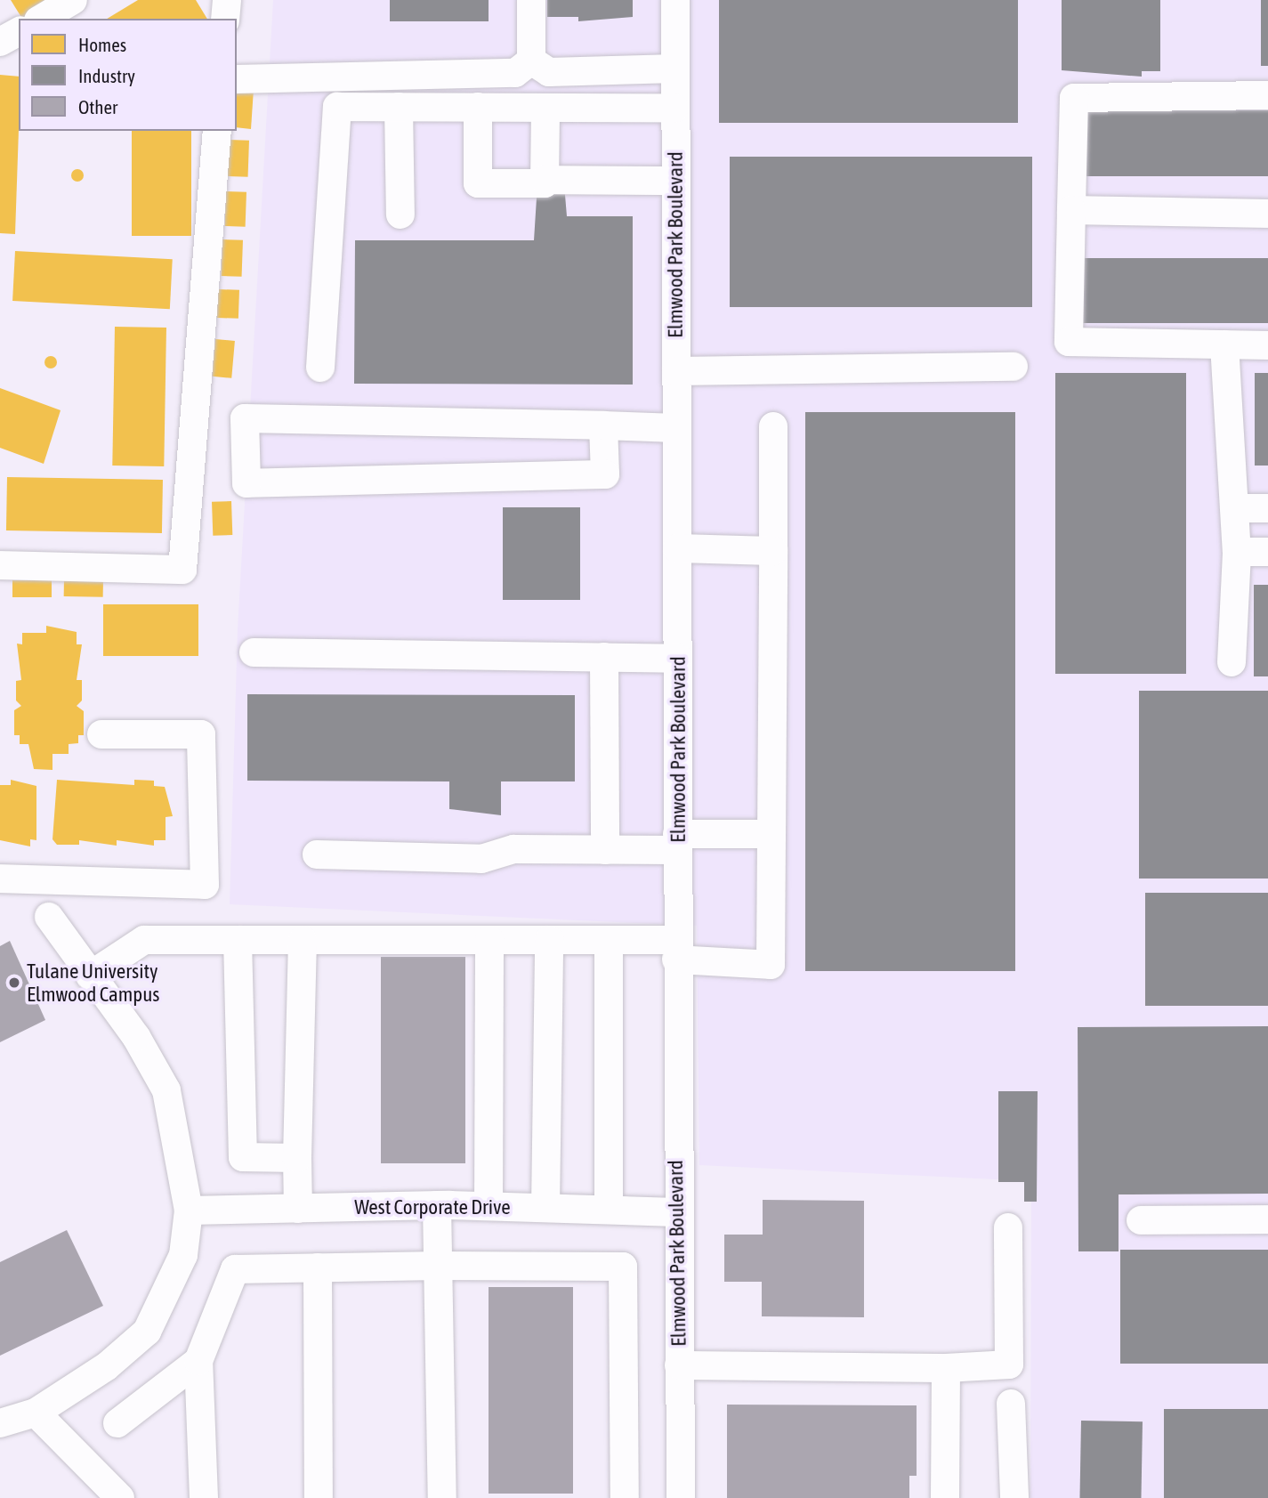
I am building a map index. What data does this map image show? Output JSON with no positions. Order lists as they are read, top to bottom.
{
  "streets": {
    "street": ["Elmwood Park Boulevard", "West Corporate Drive"]
  },
  "crossings": [
    ["Elmwood Park Boulevard", "West Corporate Drive"]
  ],
  "places": ["Tulane University Elmwood Campus"],
  "legend": ["Homes", "Industry", "Other"]
}
